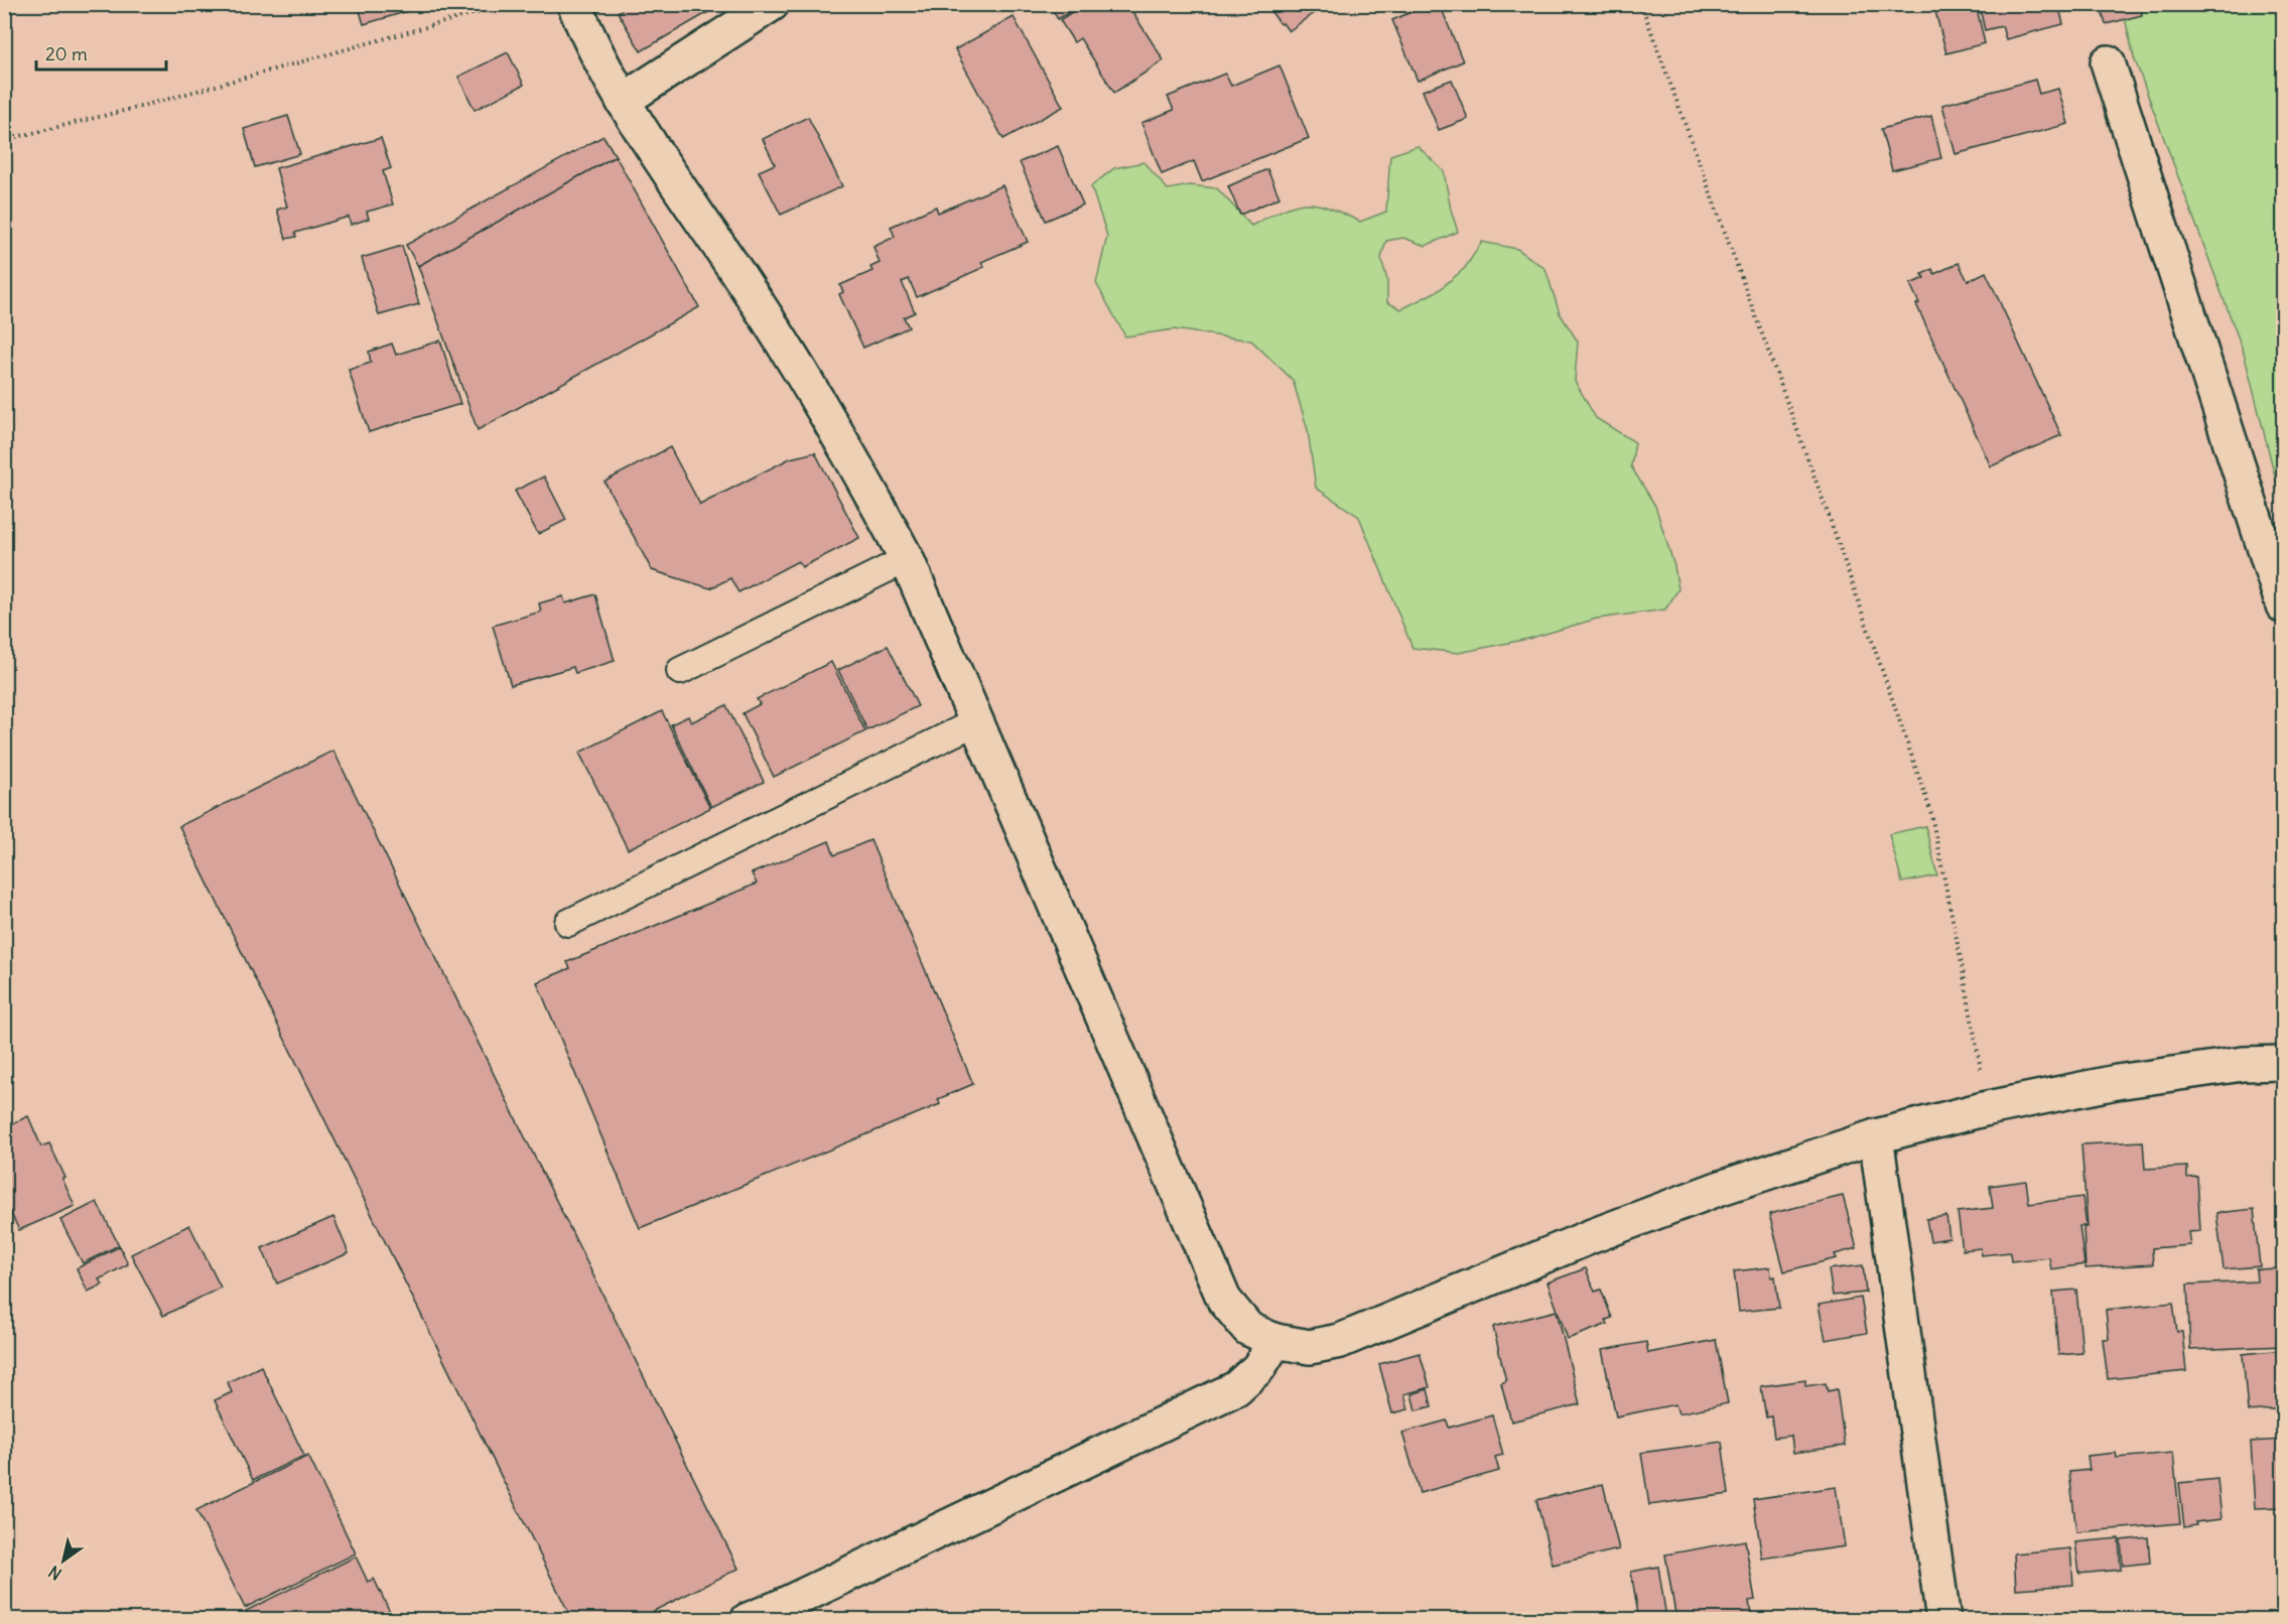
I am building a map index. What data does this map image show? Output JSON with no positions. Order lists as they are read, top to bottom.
{
  "scale_bar": "20 m",
  "north": "bottom left"
}
